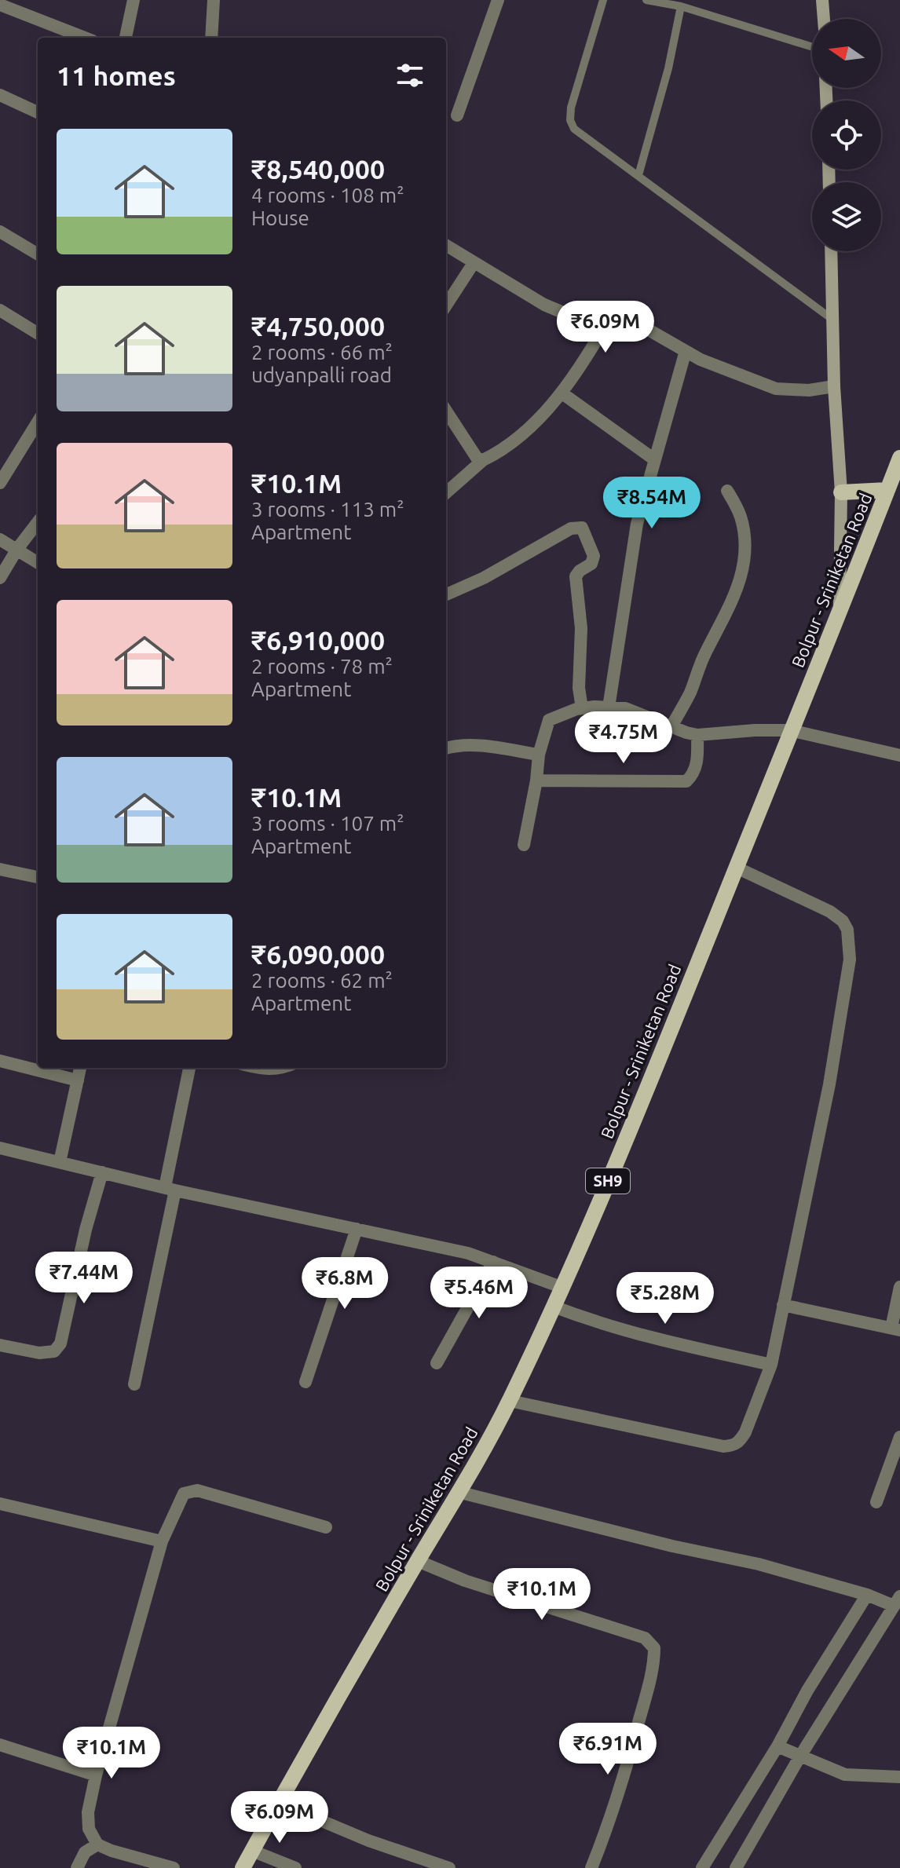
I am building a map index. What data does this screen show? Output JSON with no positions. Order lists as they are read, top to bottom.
{
  "streets": {
    "main road": ["Bolpur - Sriniketan Road", "SH9"]
  },
  "north": "left",
  "page": {
    "heading": "11 homes",
    "list": [
      {
        "name": "₹8,540,000",
        "note": "4 rooms · 108 m² · House"
      },
      {
        "name": "₹4,750,000",
        "note": "2 rooms · 66 m² · udyanpalli road"
      },
      {
        "name": "₹10.1M",
        "note": "3 rooms · 113 m² · Apartment"
      },
      {
        "name": "₹6,910,000",
        "note": "2 rooms · 78 m² · Apartment"
      },
      {
        "name": "₹10.1M",
        "note": "3 rooms · 107 m² · Apartment"
      },
      {
        "name": "₹6,090,000",
        "note": "2 rooms · 62 m² · Apartment"
      }
    ],
    "price": [
      "₹6.09M",
      "₹8.54M",
      "₹4.75M",
      "₹7.44M",
      "₹6.8M",
      "₹5.46M",
      "₹5.28M",
      "₹10.1M",
      "₹6.91M",
      "₹10.1M",
      "₹6.09M"
    ]
  }
}
